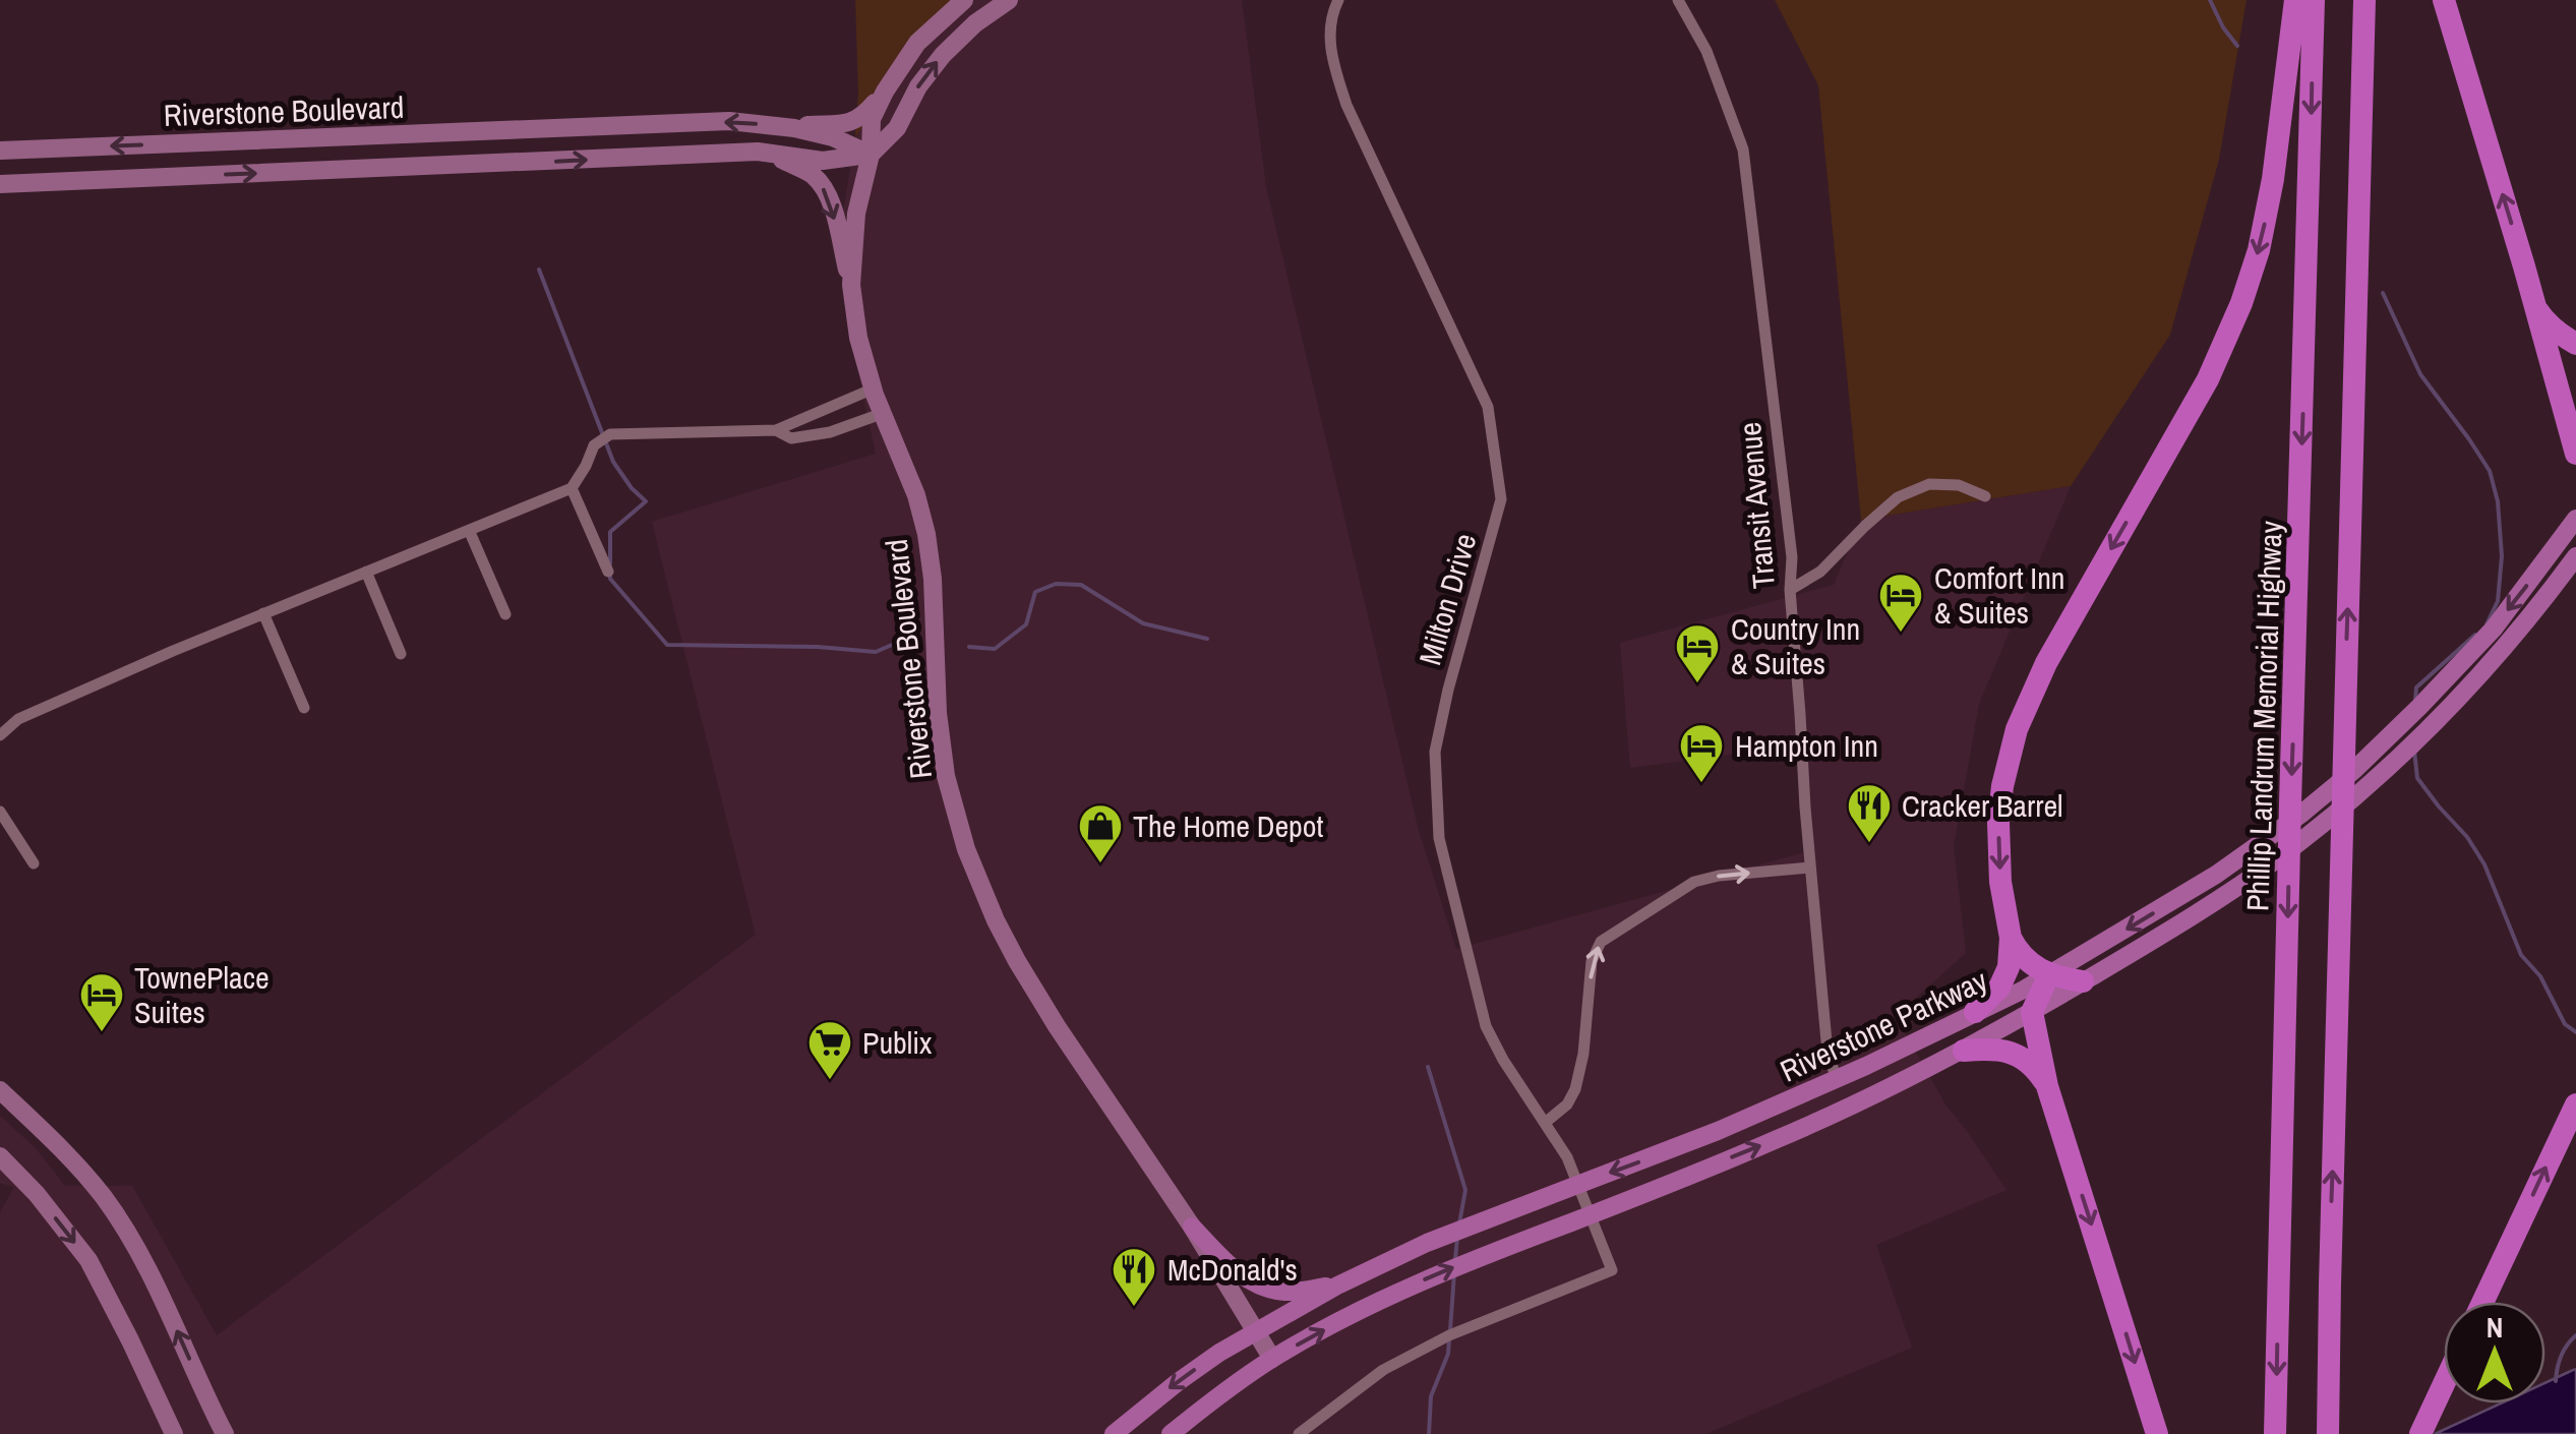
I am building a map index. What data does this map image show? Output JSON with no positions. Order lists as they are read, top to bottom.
{
  "streets": {
    "highway": ["Phillip Landrum Memorial Highway"],
    "main road": ["Riverstone Parkway"],
    "street": ["Riverstone Boulevard", "Transit Avenue", "Milton Drive"]
  },
  "crossings": [
    ["Riverstone Boulevard", "Riverstone Parkway"],
    ["Transit Avenue", "Riverstone Parkway"],
    ["Milton Drive", "Riverstone Parkway"]
  ],
  "places": {
    "hotel": [
      "Comfort Inn & Suites",
      "Country Inn & Suites",
      "Hampton Inn",
      "TownePlace Suites"
    ],
    "restaurant": ["Cracker Barrel", "McDonald's"],
    "shop": ["The Home Depot"],
    "supermarket": ["Publix"]
  },
  "north": "top"
}
